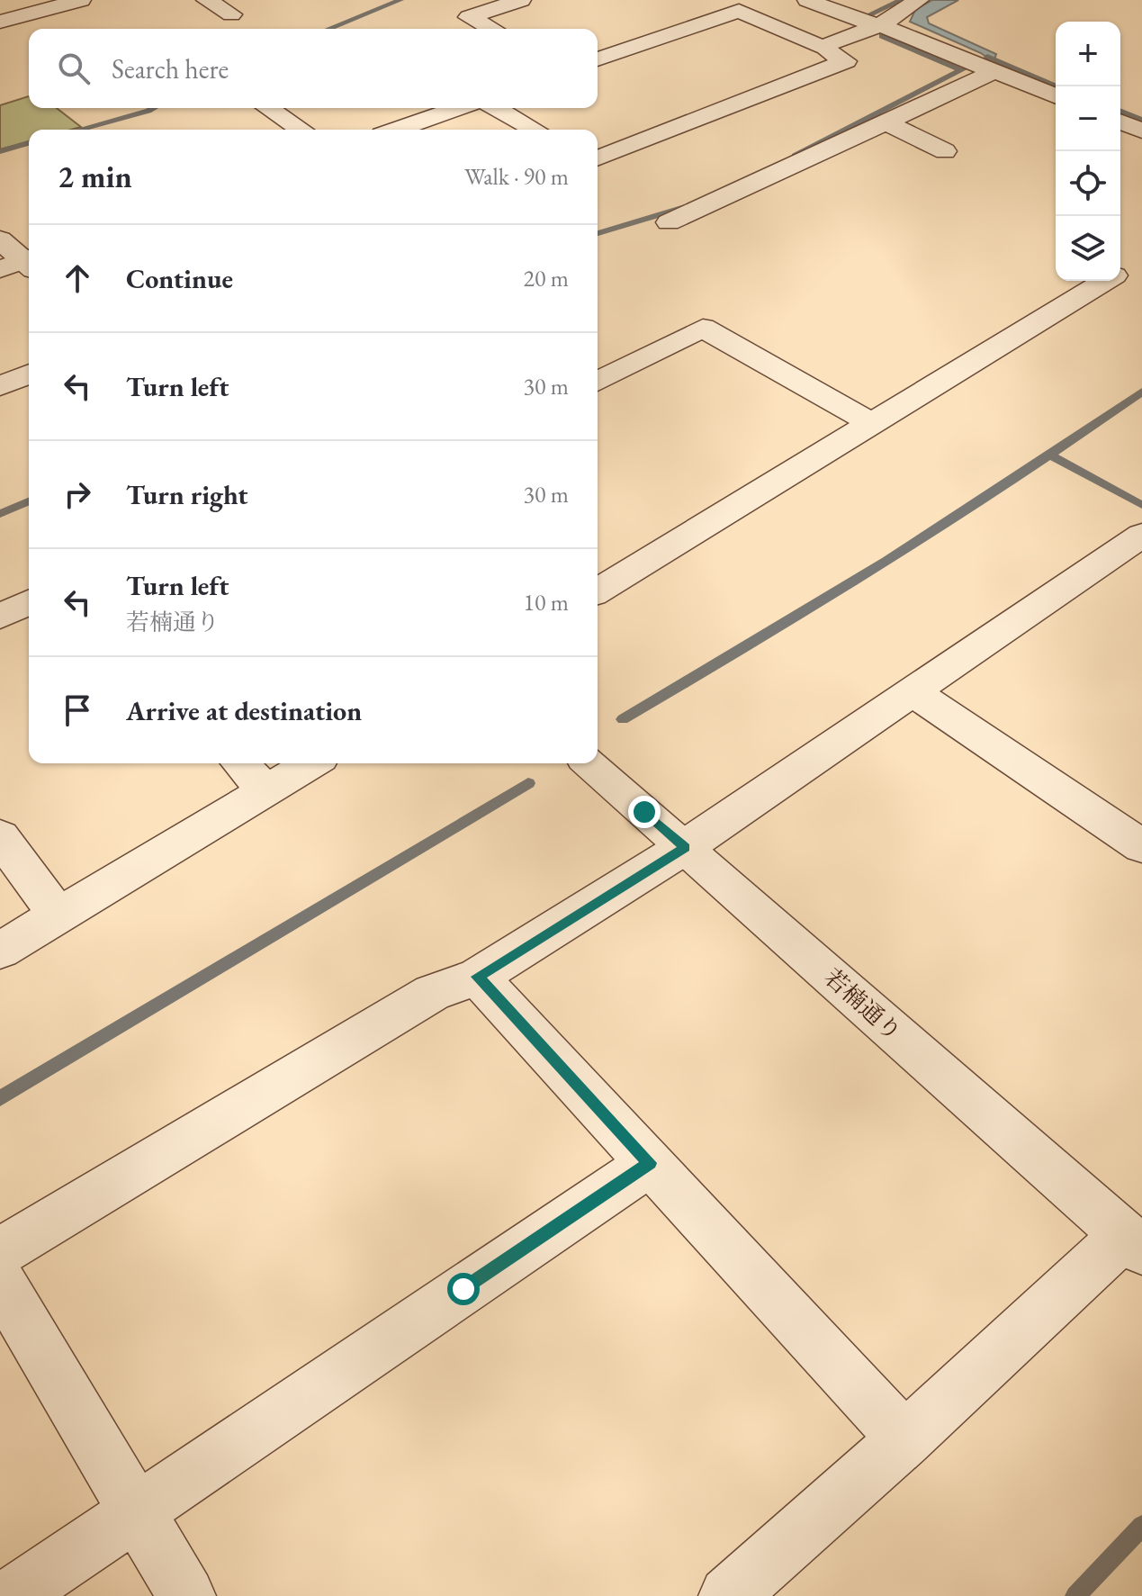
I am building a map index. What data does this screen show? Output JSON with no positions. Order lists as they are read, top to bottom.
{
  "streets": {
    "street": ["若楠通り"]
  },
  "page": {
    "map_buttons": ["+", "−"],
    "search": "Search here",
    "heading": ["2 min", "Walk · 90 m"],
    "list": [
      ["Continue", "20 m"],
      ["Turn left", "30 m"],
      ["Turn right", "30 m"],
      ["Turn left", "若楠通り", "10 m"],
      "Arrive at destination"
    ]
  }
}
